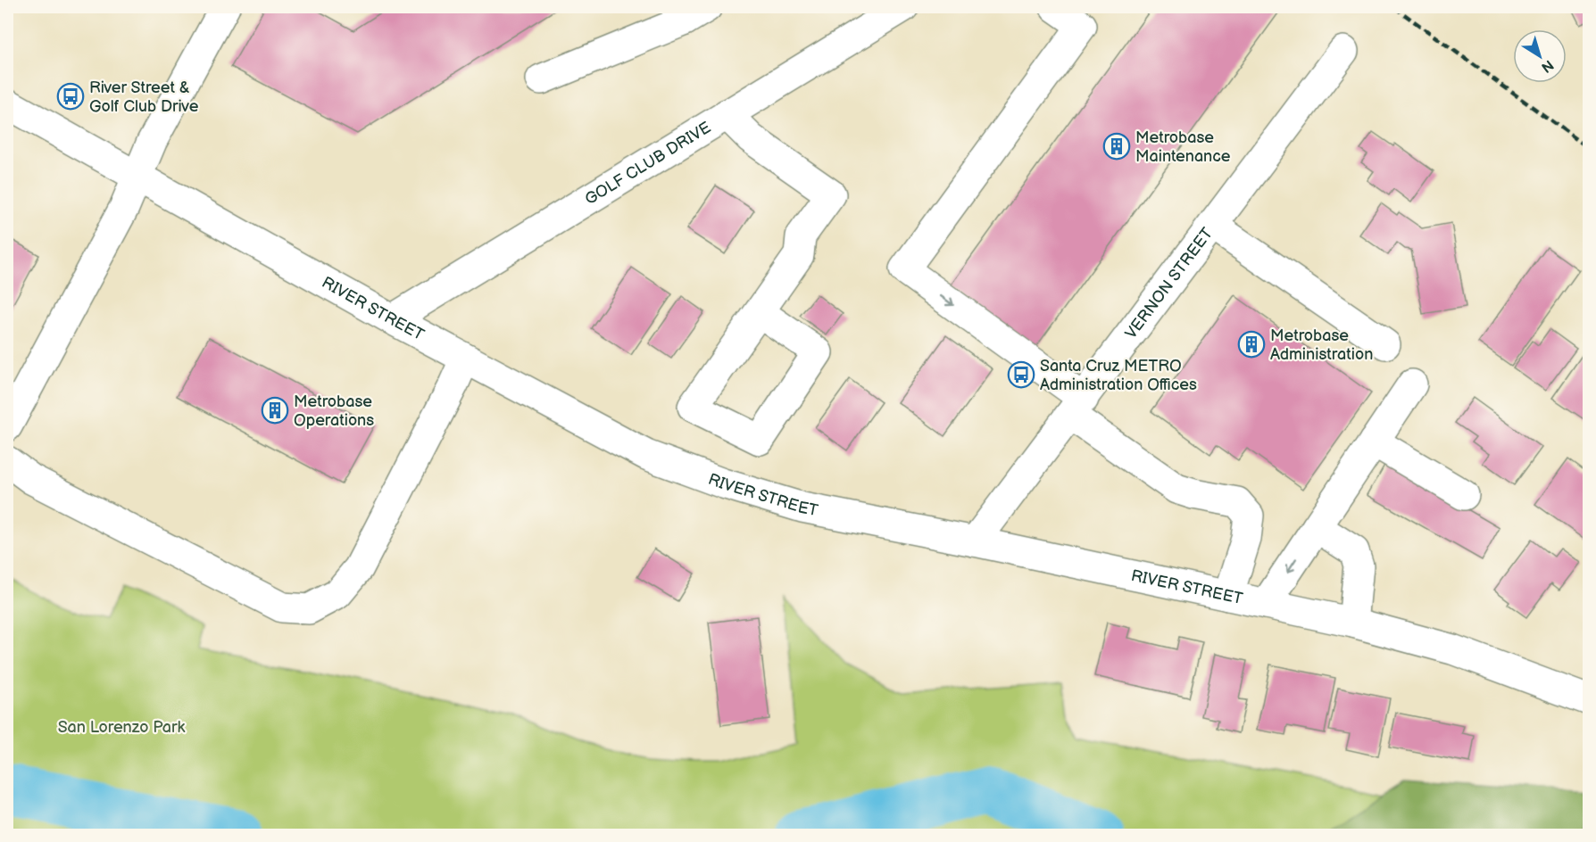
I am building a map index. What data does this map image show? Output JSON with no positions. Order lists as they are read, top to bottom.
{
  "streets": {
    "main road": ["GOLF CLUB DRIVE", "VERNON STREET", "RIVER STREET"]
  },
  "crossings": [
    ["GOLF CLUB DRIVE", "RIVER STREET"],
    ["VERNON STREET", "RIVER STREET"]
  ],
  "parks": ["San Lorenzo Park"],
  "places": {
    "bus stop": ["River Street & Golf Club Drive", "Santa Cruz METRO Administration Offices"],
    "building": ["Metrobase Maintenance", "Metrobase Administration", "Metrobase Operations"]
  },
  "north": "bottom right"
}
